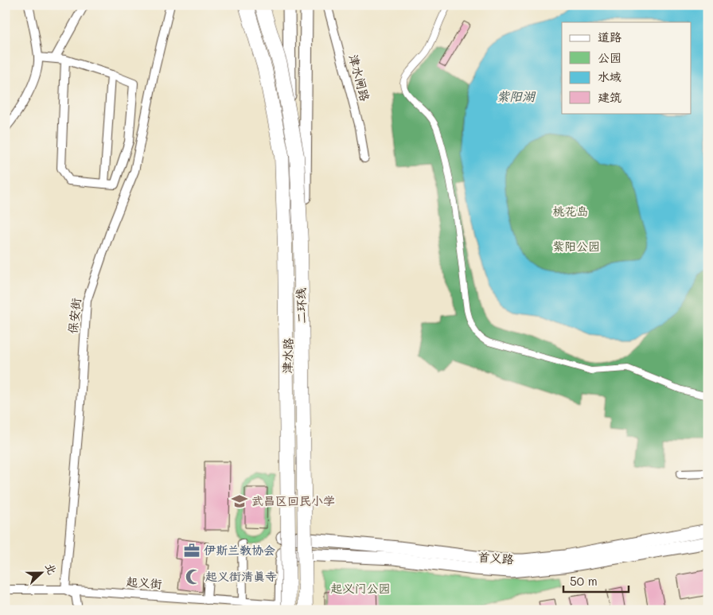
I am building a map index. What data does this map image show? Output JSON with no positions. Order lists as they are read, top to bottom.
{
  "streets": {
    "highway": ["二环线"],
    "main road": ["津水路", "首义路"],
    "street": ["津水闸路", "保安街", "起义街"]
  },
  "crossings": [
    ["二环线", "津水路"],
    ["二环线", "起义街"],
    ["保安街", "起义街"],
    ["津水路", "首义路"],
    ["津水路", "起义街"]
  ],
  "water": ["紫阳湖"],
  "parks": ["桃花岛", "紫阳公园", "起义门公园"],
  "places": {
    "school or university": ["武昌区回民小学"],
    "office": ["伊斯兰教协会"],
    "mosque": ["起义街清真寺"]
  },
  "legend": [
    "道路",
    "公园",
    "水域",
    "建筑"
  ],
  "scale_bar": "50 m",
  "north": "right"
}
